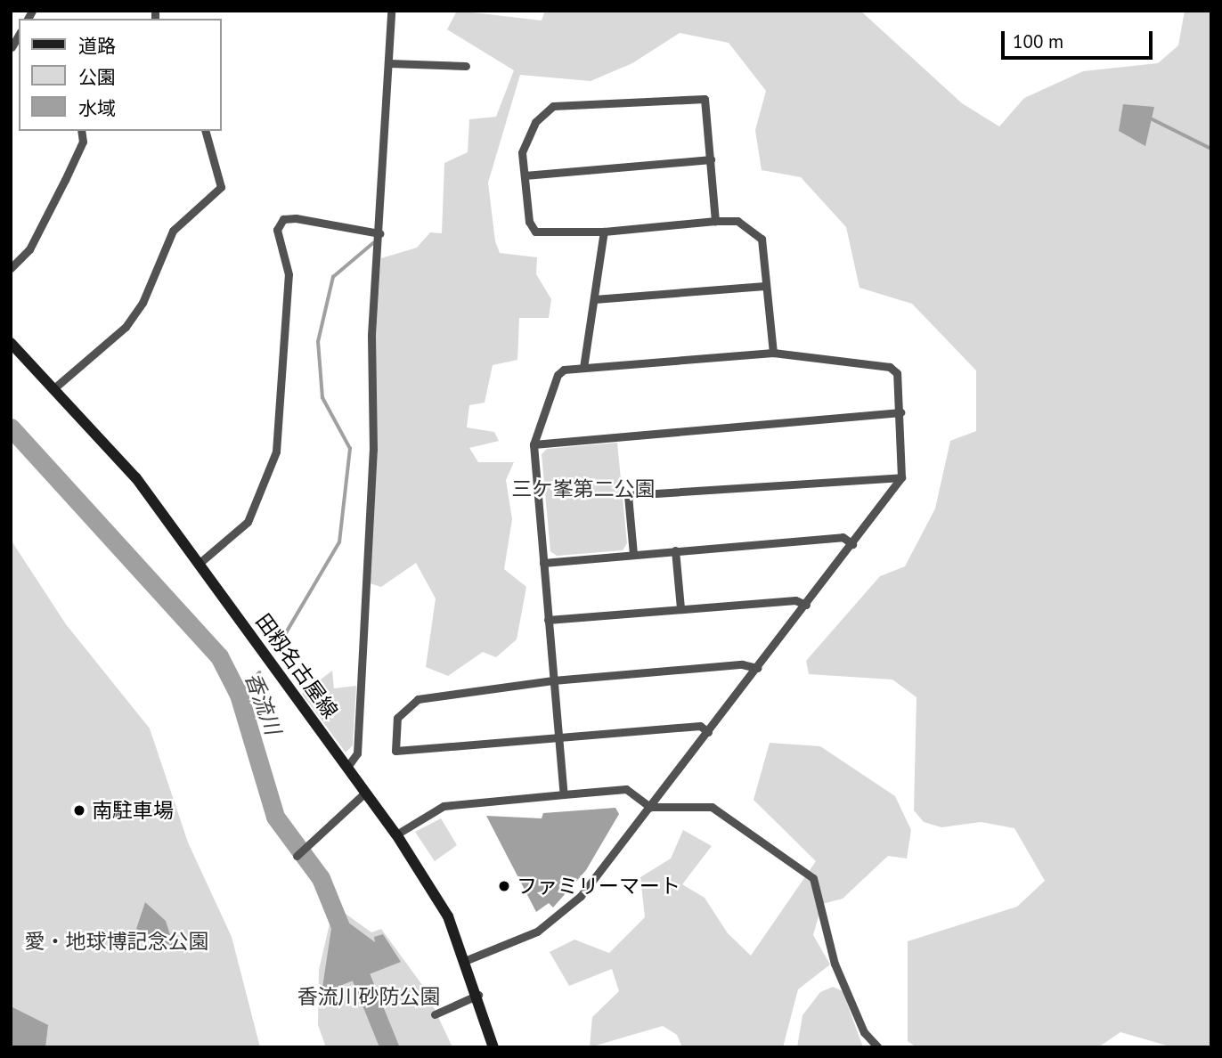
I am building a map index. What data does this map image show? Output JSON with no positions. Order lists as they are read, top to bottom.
{
  "streets": {
    "main road": ["田籾名古屋線"]
  },
  "water": ["香流川"],
  "parks": ["三ケ峯第二公園", "愛・地球博記念公園", "香流川砂防公園"],
  "places": ["南駐車場", "ファミリーマート"],
  "legend": ["道路", "公園", "水域"],
  "scale_bar": "100 m"
}
